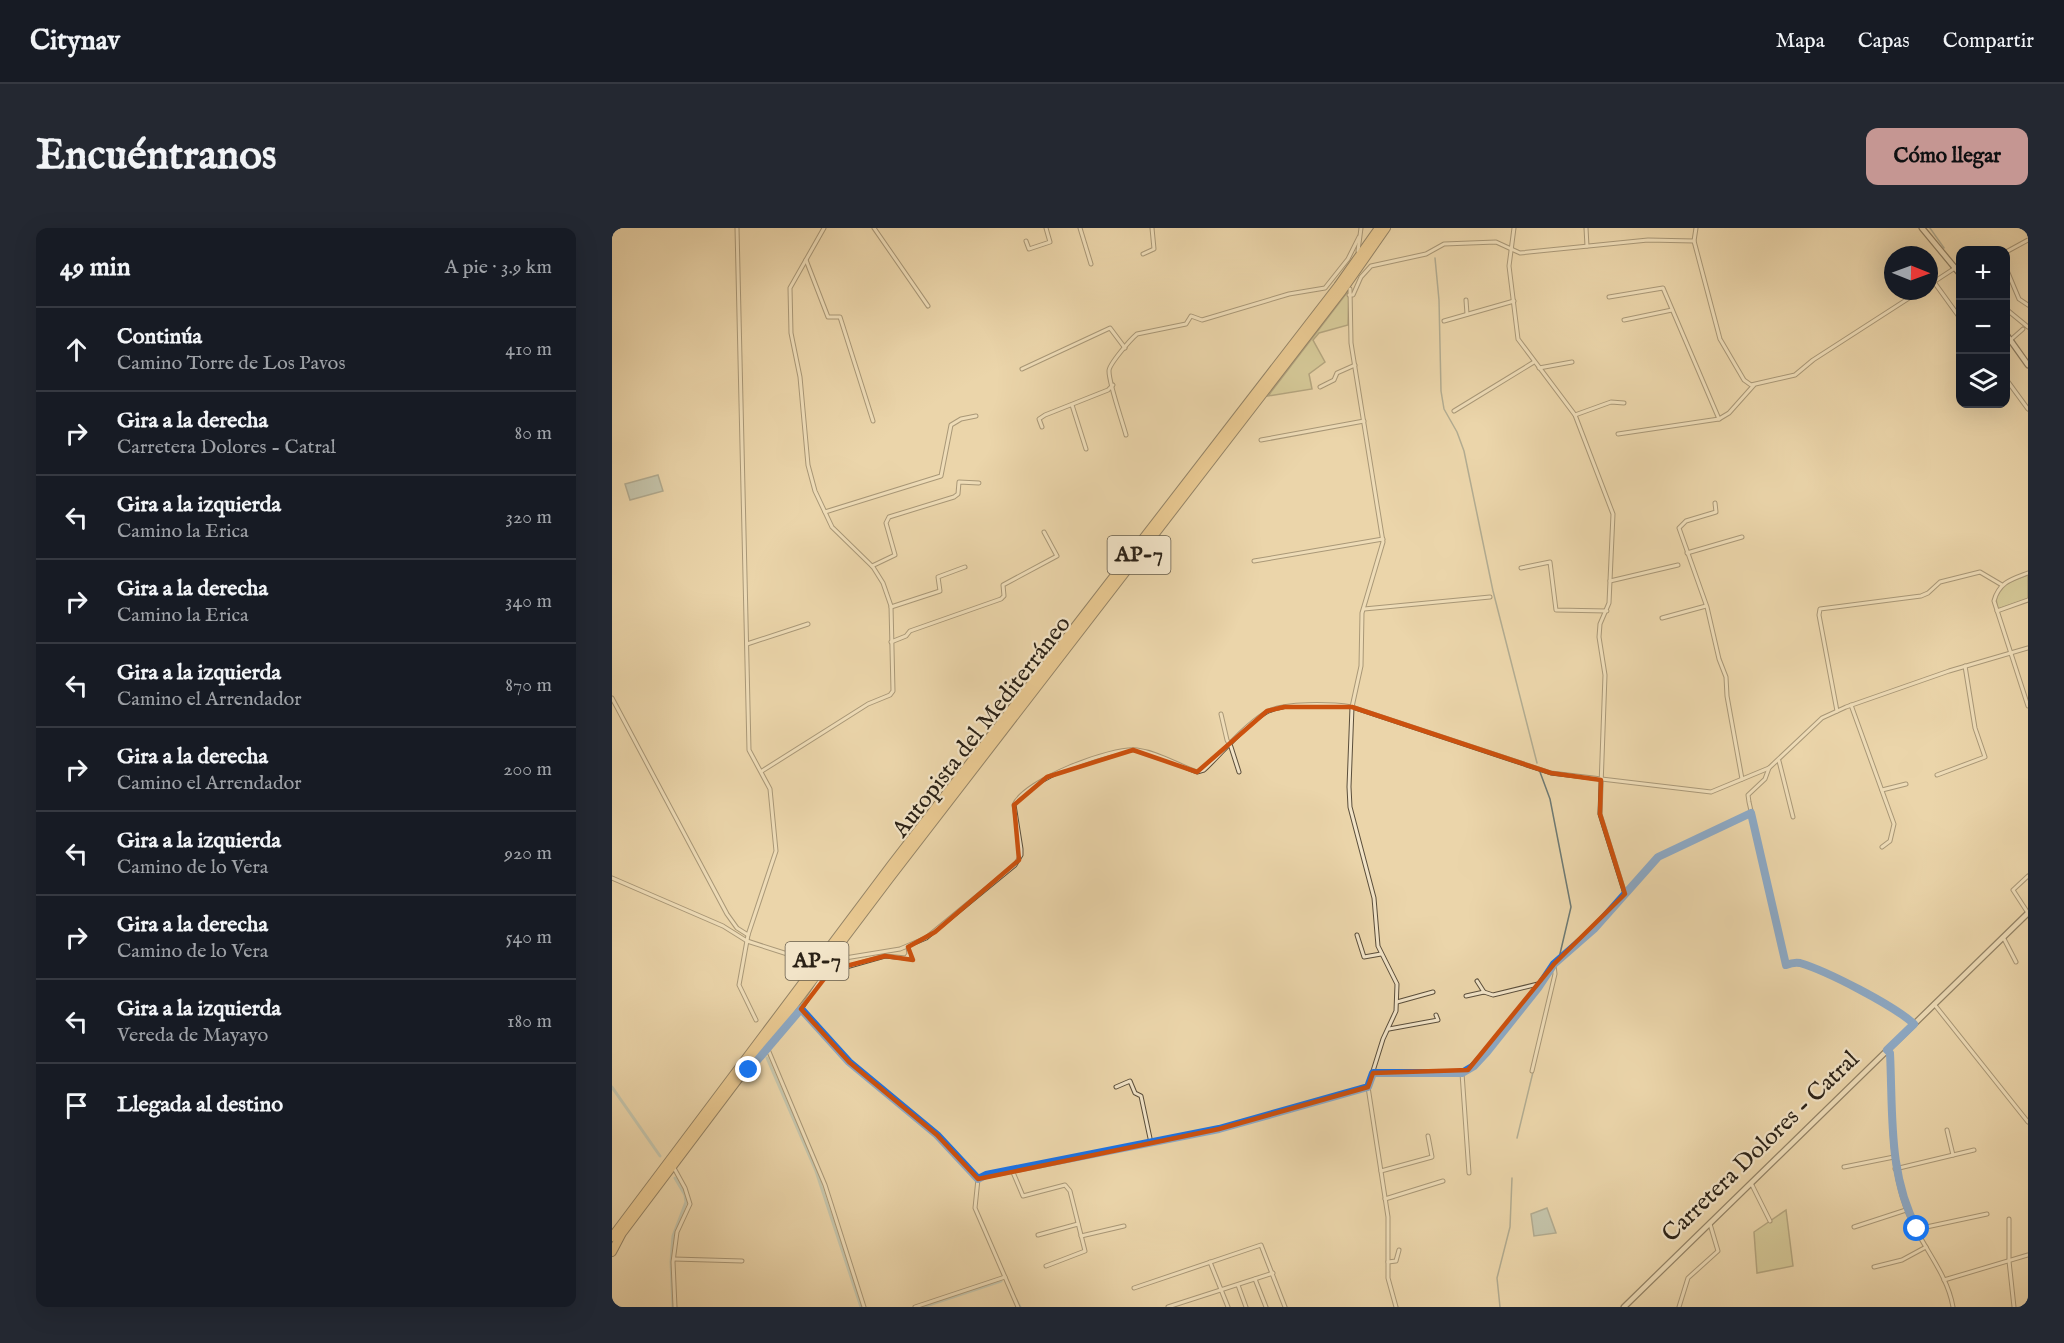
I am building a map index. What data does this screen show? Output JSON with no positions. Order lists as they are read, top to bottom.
{
  "streets": {
    "highway": ["AP-7", "Autopista del Mediterráneo"],
    "street": ["Carretera Dolores - Catral"]
  },
  "north": "right",
  "page": {
    "header": "Citynav",
    "nav": ["Mapa", "Capas", "Compartir"],
    "buttons": "Cómo llegar",
    "title": "Encuéntranos",
    "heading": ["49 min", "A pie · 3.9 km"],
    "map_buttons": ["+", "−"],
    "list": [
      ["Continúa", "Camino Torre de Los Pavos", "410 m"],
      ["Gira a la derecha", "Carretera Dolores - Catral", "80 m"],
      ["Gira a la izquierda", "Camino la Erica", "320 m"],
      ["Gira a la derecha", "Camino la Erica", "340 m"],
      ["Gira a la izquierda", "Camino el Arrendador", "870 m"],
      ["Gira a la derecha", "Camino el Arrendador", "200 m"],
      ["Gira a la izquierda", "Camino de lo Vera", "920 m"],
      ["Gira a la derecha", "Camino de lo Vera", "540 m"],
      ["Gira a la izquierda", "Vereda de Mayayo", "180 m"],
      "Llegada al destino"
    ]
  }
}
